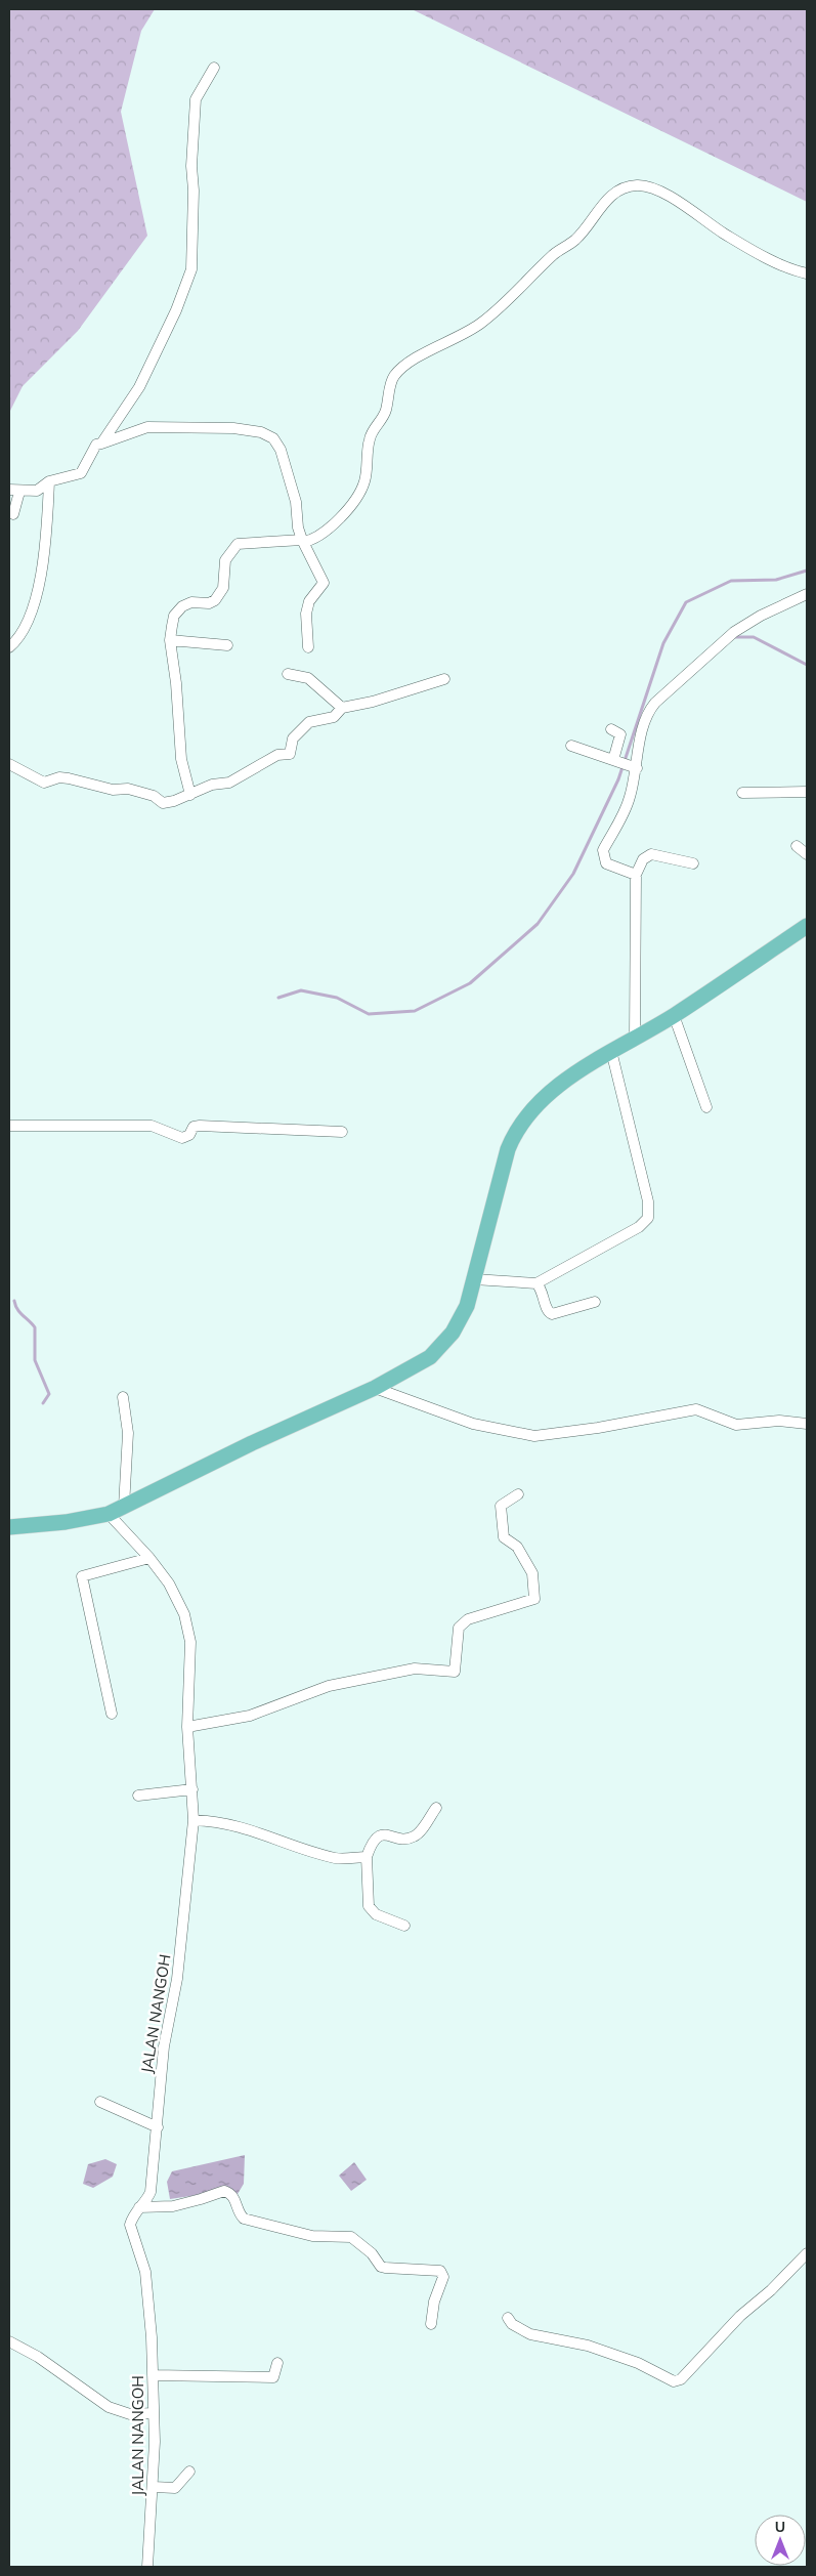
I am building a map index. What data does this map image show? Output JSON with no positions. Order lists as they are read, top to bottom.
{
  "streets": {
    "street": ["JALAN NANGOH"]
  },
  "north": "top"
}
